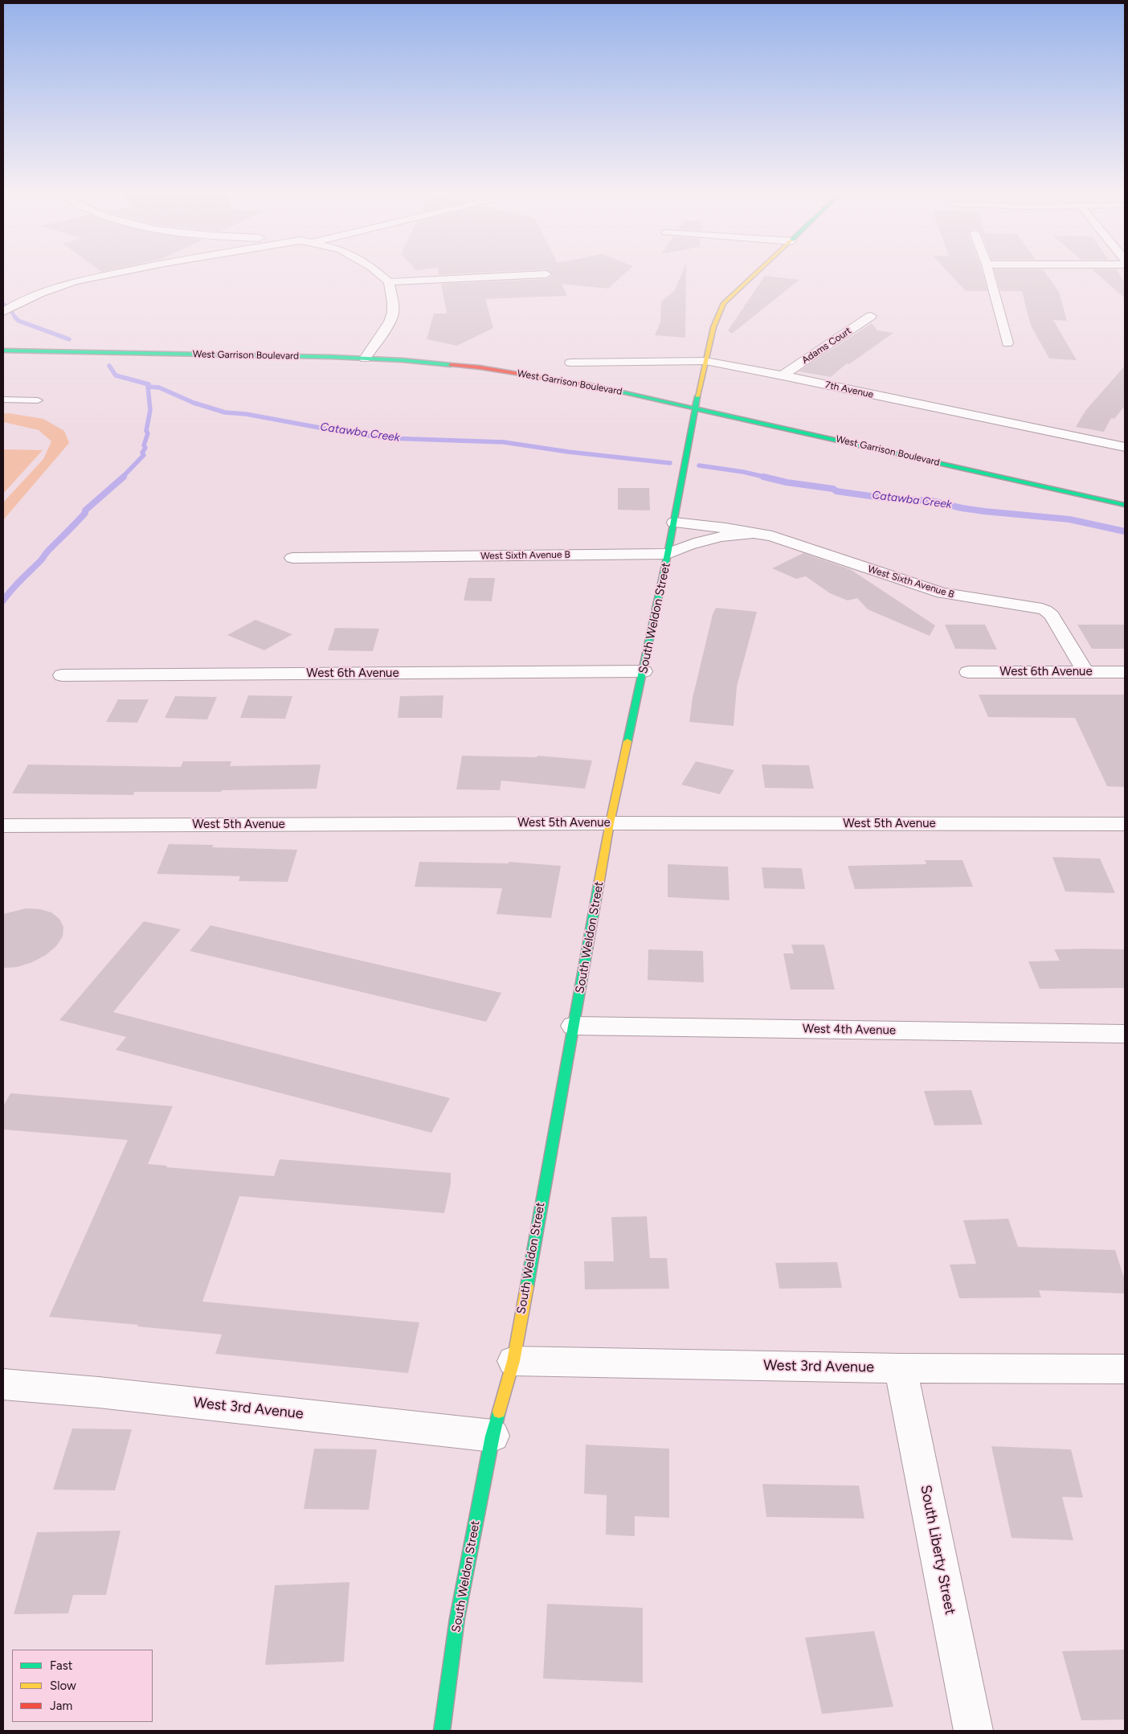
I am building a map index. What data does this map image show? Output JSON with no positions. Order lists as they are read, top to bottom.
{
  "streets": {
    "street": [
      "Adams Court",
      "West Garrison Boulevard",
      "7th Avenue",
      "West Sixth Avenue B",
      "South Weldon Street",
      "West 6th Avenue",
      "West 5th Avenue",
      "West 4th Avenue",
      "West 3rd Avenue",
      "South Liberty Street"
    ]
  },
  "crossings": [
    ["Adams Court", "7th Avenue"],
    ["West Garrison Boulevard", "South Weldon Street"],
    ["7th Avenue", "South Weldon Street"],
    ["West Sixth Avenue B", "South Weldon Street"],
    ["West Sixth Avenue B", "West 6th Avenue"],
    ["South Weldon Street", "West 6th Avenue"],
    ["South Weldon Street", "West 5th Avenue"],
    ["South Weldon Street", "West 4th Avenue"],
    ["South Weldon Street", "West 3rd Avenue"],
    ["West 3rd Avenue", "South Liberty Street"]
  ],
  "water": ["Catawba Creek"],
  "legend": ["Fast", "Slow", "Jam"]
}
